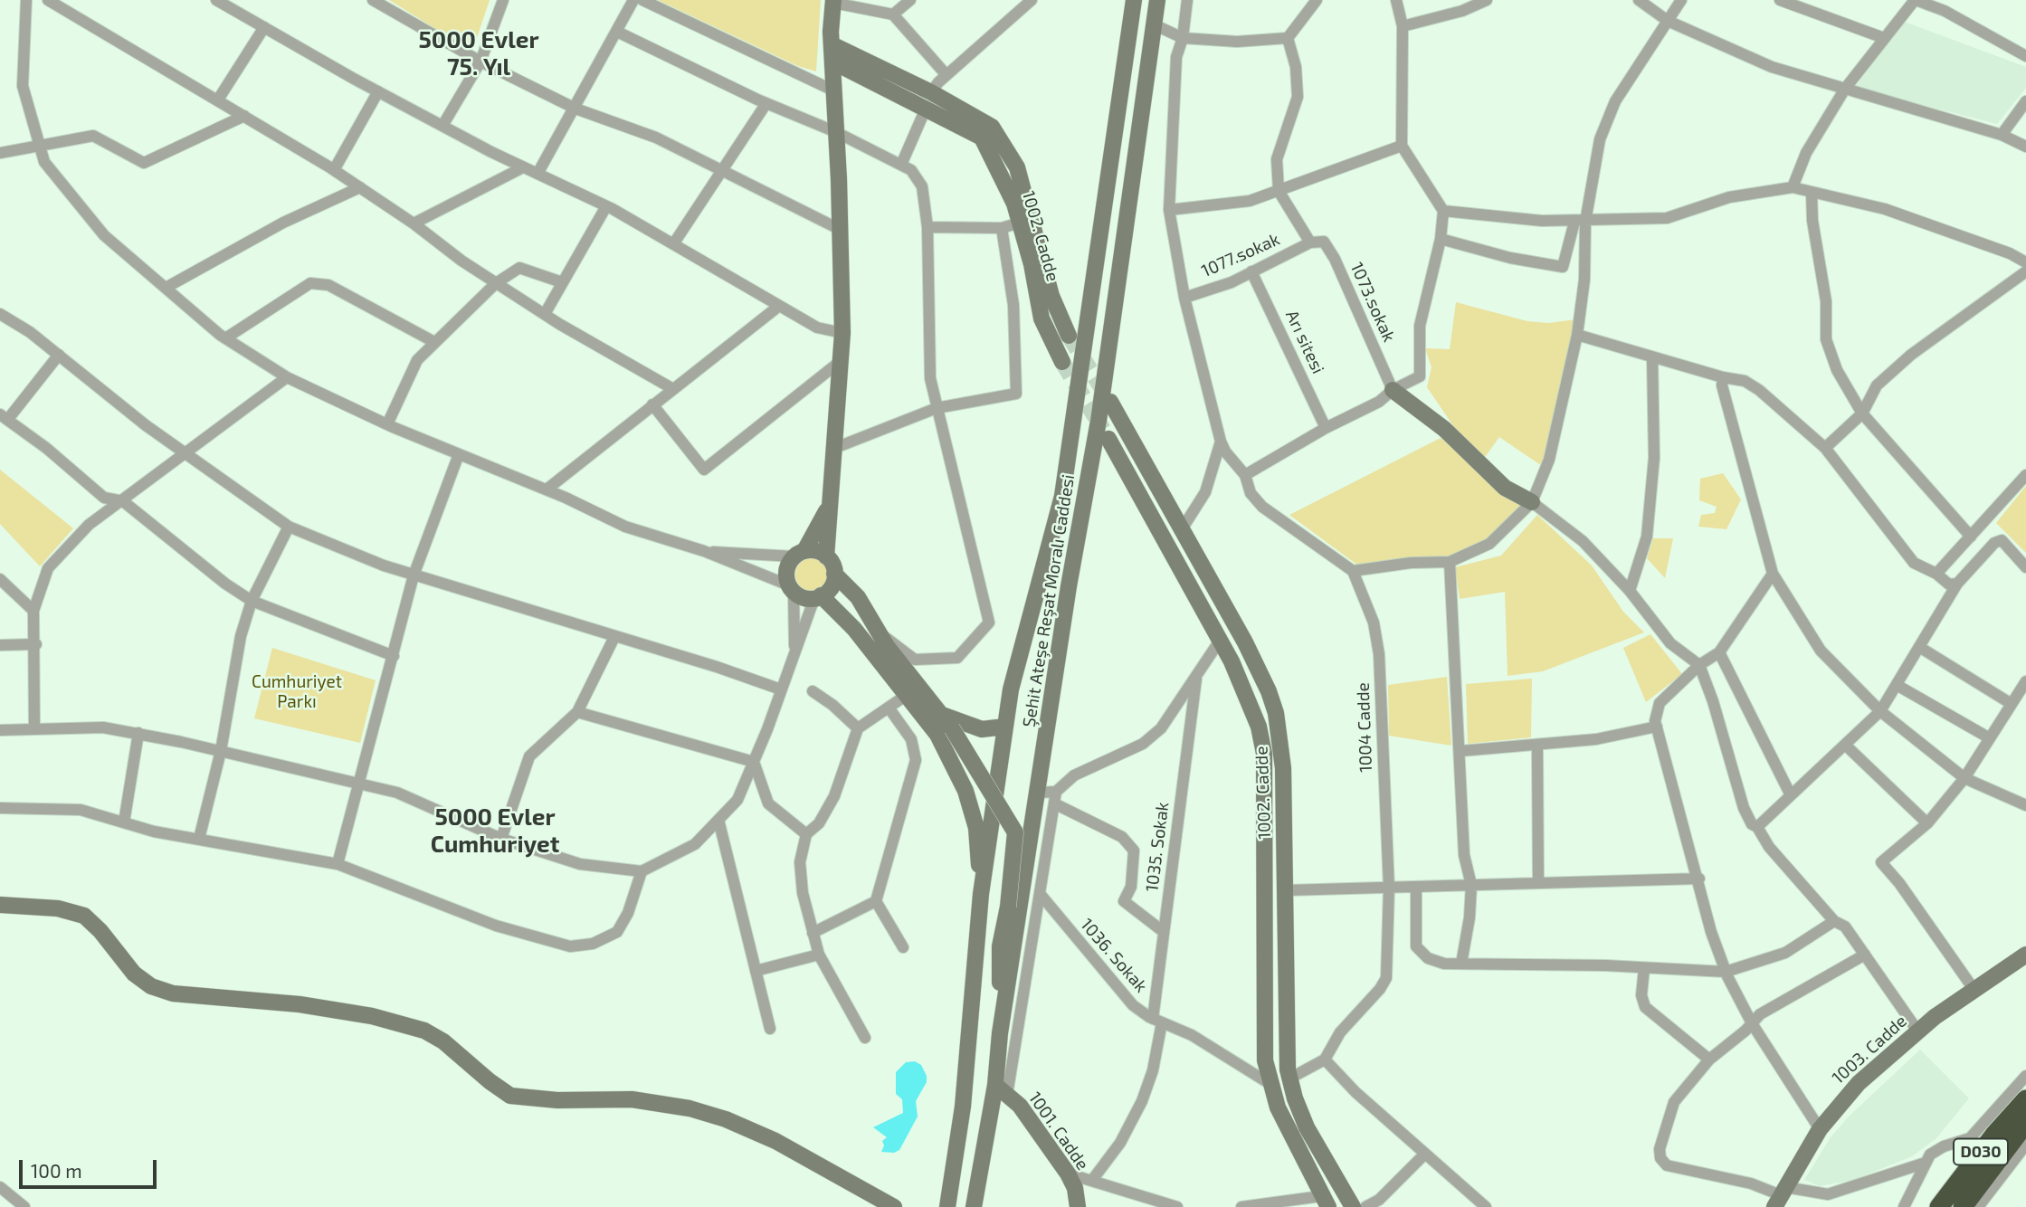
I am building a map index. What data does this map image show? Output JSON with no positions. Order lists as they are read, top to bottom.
{
  "streets": {
    "highway": ["D030"],
    "main road": [
      "1002. Cadde",
      "Şehit Ateşe Reşat Moralı Caddesi",
      "1003. Cadde",
      "1001. Cadde"
    ],
    "street": [
      "1077.sokak",
      "1073.sokak",
      "Arı sitesi",
      "1004 Cadde",
      "1035. Sokak",
      "1036. Sokak"
    ]
  },
  "crossings": [
    ["1002. Cadde", "1036. Sokak"],
    ["1077.sokak", "1073.sokak"],
    ["1077.sokak", "Arı sitesi"],
    ["Şehit Ateşe Reşat Moralı Caddesi", "1001. Cadde"],
    ["1035. Sokak", "1036. Sokak"]
  ],
  "districts": ["5000 Evler 75. Yıl", "5000 Evler Cumhuriyet"],
  "parks": ["Cumhuriyet Parkı"],
  "scale_bar": "100 m"
}
